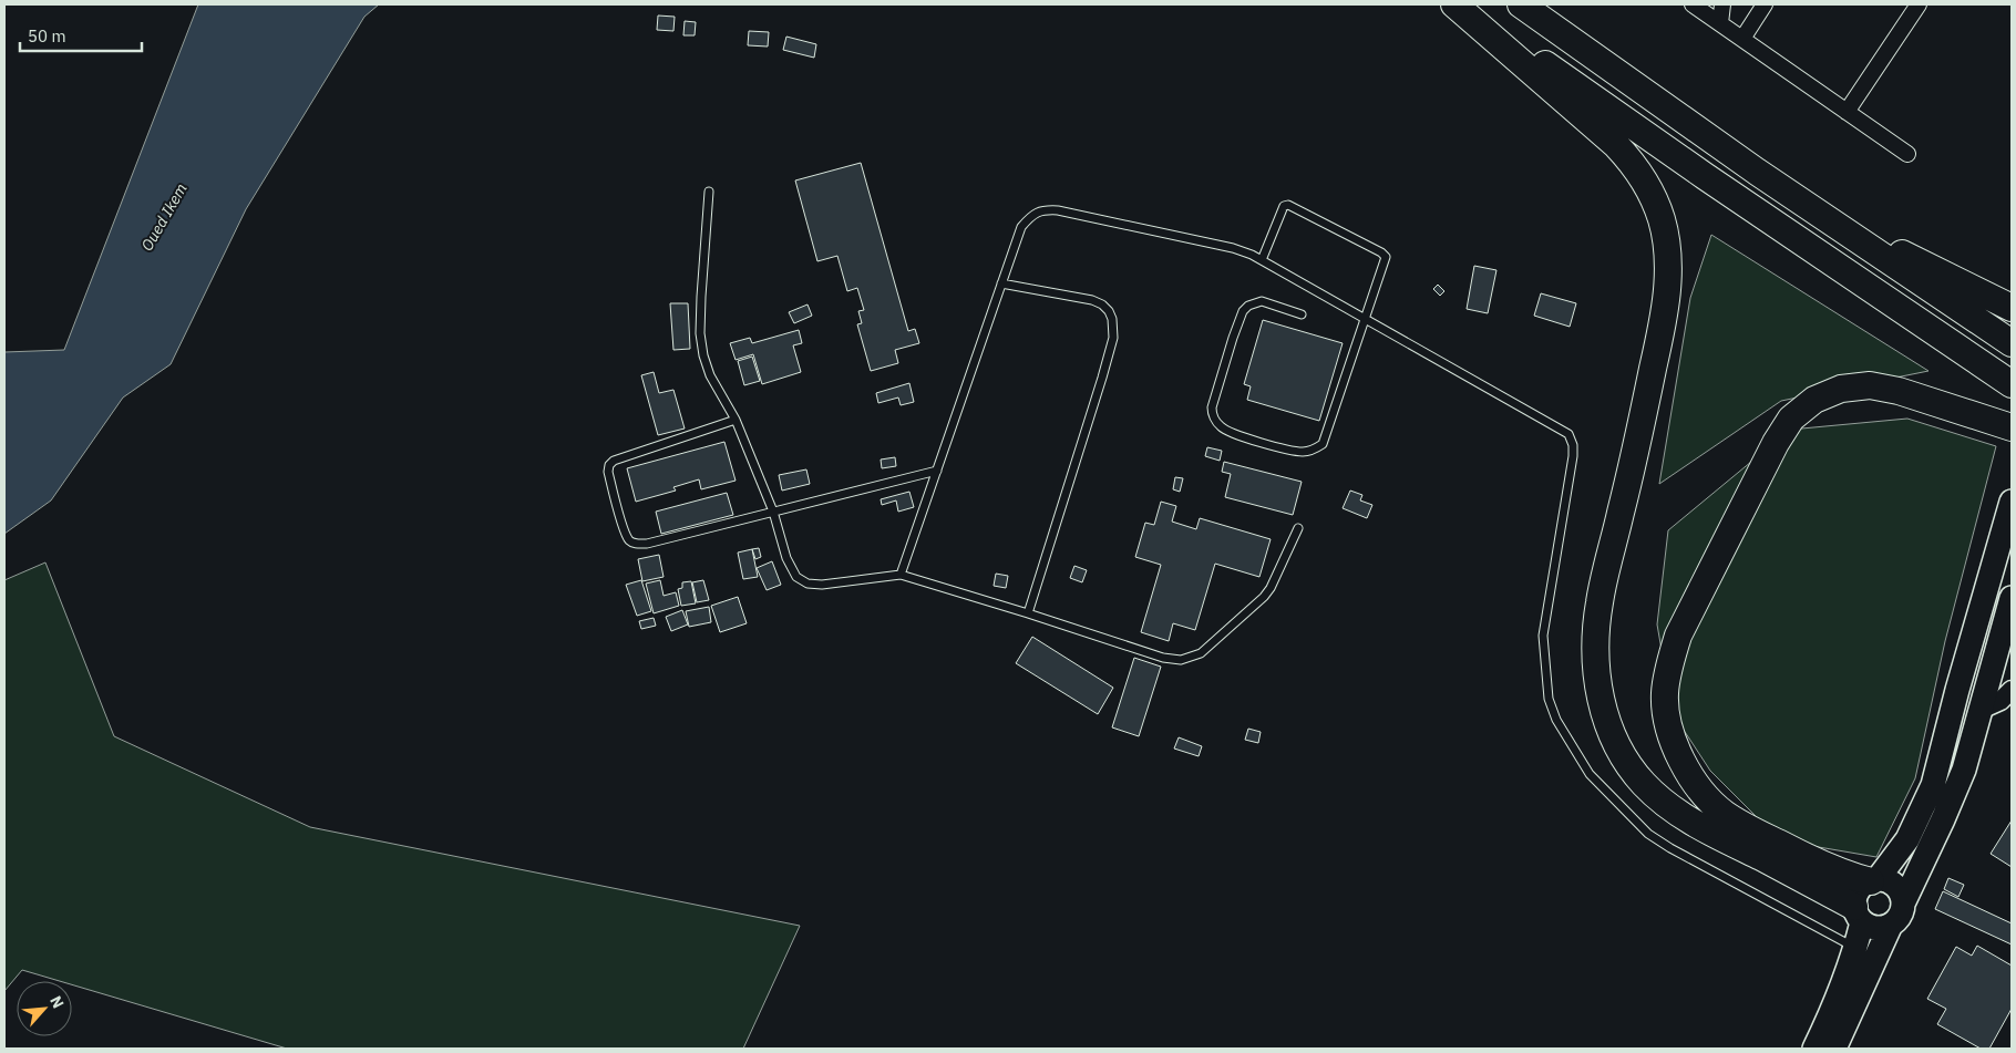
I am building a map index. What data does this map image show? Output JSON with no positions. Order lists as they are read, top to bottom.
{
  "water": ["Oued Ikem"],
  "scale_bar": "50 m",
  "north": "top right"
}
